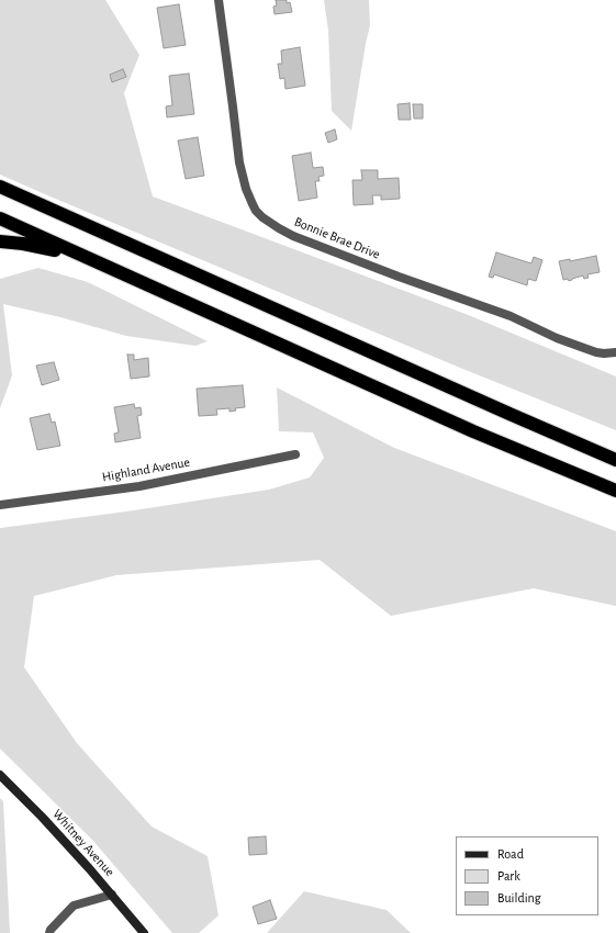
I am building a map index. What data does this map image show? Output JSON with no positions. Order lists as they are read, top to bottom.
{
  "streets": {
    "main road": ["Whitney Avenue"],
    "street": ["Bonnie Brae Drive", "Highland Avenue"]
  },
  "legend": ["Road", "Park", "Building"]
}
